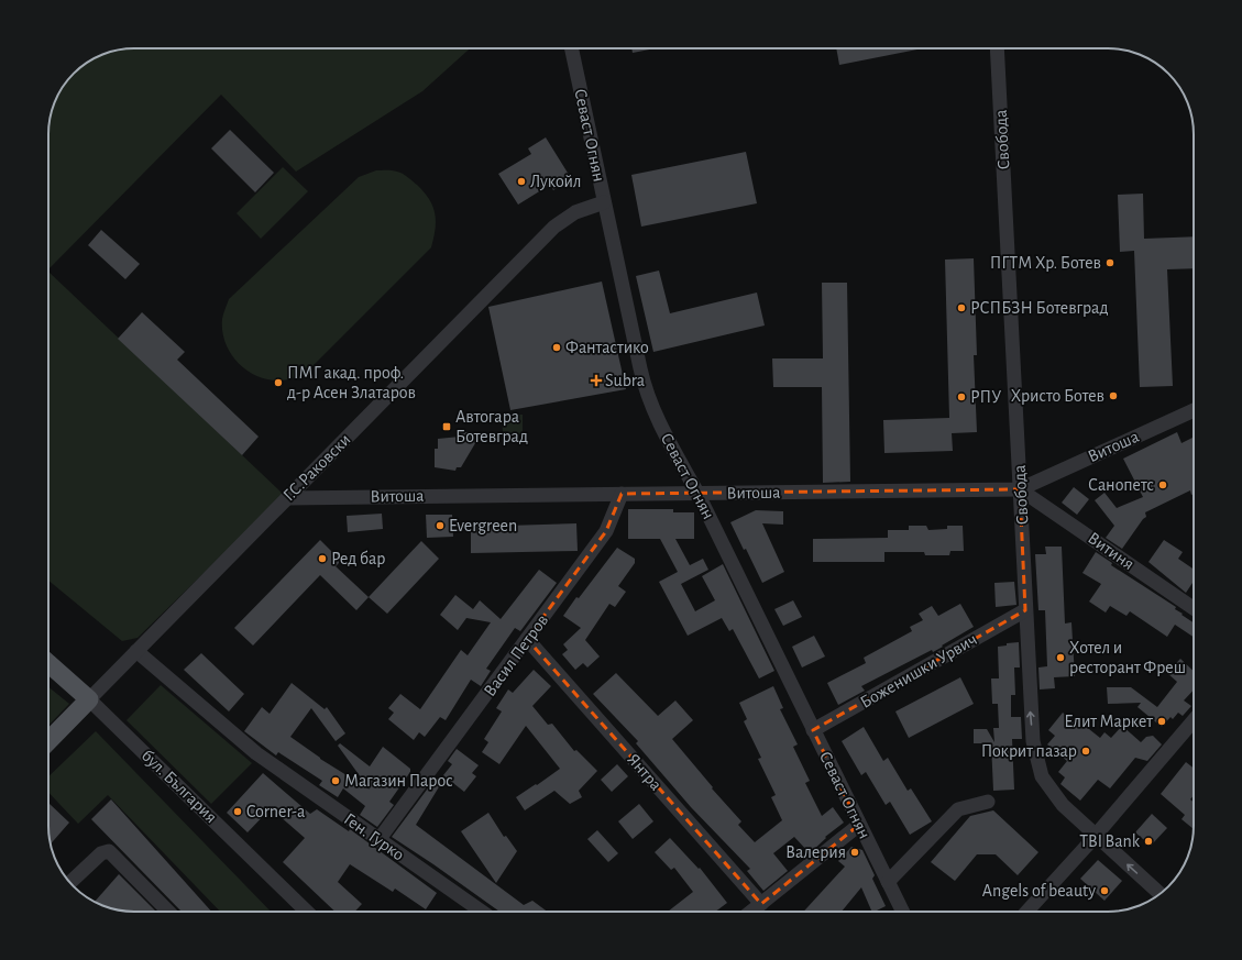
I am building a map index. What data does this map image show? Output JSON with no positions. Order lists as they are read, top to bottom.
{
  "streets": {
    "main road": ["Г.С.Раковски", "бул. България"],
    "street": [
      "Севаст Огнян",
      "Свобода",
      "Витоша",
      "Витиня",
      "Васил Петров",
      "Боженишки Урвич",
      "Янтра",
      "Ген. Гурко"
    ]
  },
  "crossings": [
    ["Севаст Огнян", "Витоша"],
    ["Севаст Огнян", "Г.С.Раковски"],
    ["Севаст Огнян", "Боженишки Урвич"],
    ["Свобода", "Витоша"],
    ["Свобода", "Витиня"],
    ["Свобода", "Боженишки Урвич"],
    ["Витоша", "Г.С.Раковски"],
    ["Витоша", "Витиня"],
    ["Витоша", "Васил Петров"],
    ["Г.С.Раковски", "бул. България"],
    ["Г.С.Раковски", "Ген. Гурко"],
    ["Васил Петров", "Янтра"],
    ["Васил Петров", "Ген. Гурко"]
  ],
  "places": {
    "other": [
      "Лукойл",
      "ПГТМ Хр. Ботев",
      "РСПБЗН Ботевград",
      "Фантастико",
      "ПМГ акад. проф. д-р Асен Златаров",
      "Христо Ботев",
      "РПУ",
      "Санопетс",
      "Evergreen",
      "Ред бар",
      "Хотел и ресторант Фреш",
      "Елит Маркет",
      "Покрит пазар",
      "Магазин Парос",
      "Corner-a",
      "TBI Bank",
      "Валерия",
      "Angels of beauty"
    ],
    "health": ["Subra"],
    "transit": ["Автогара Ботевград"]
  }
}
